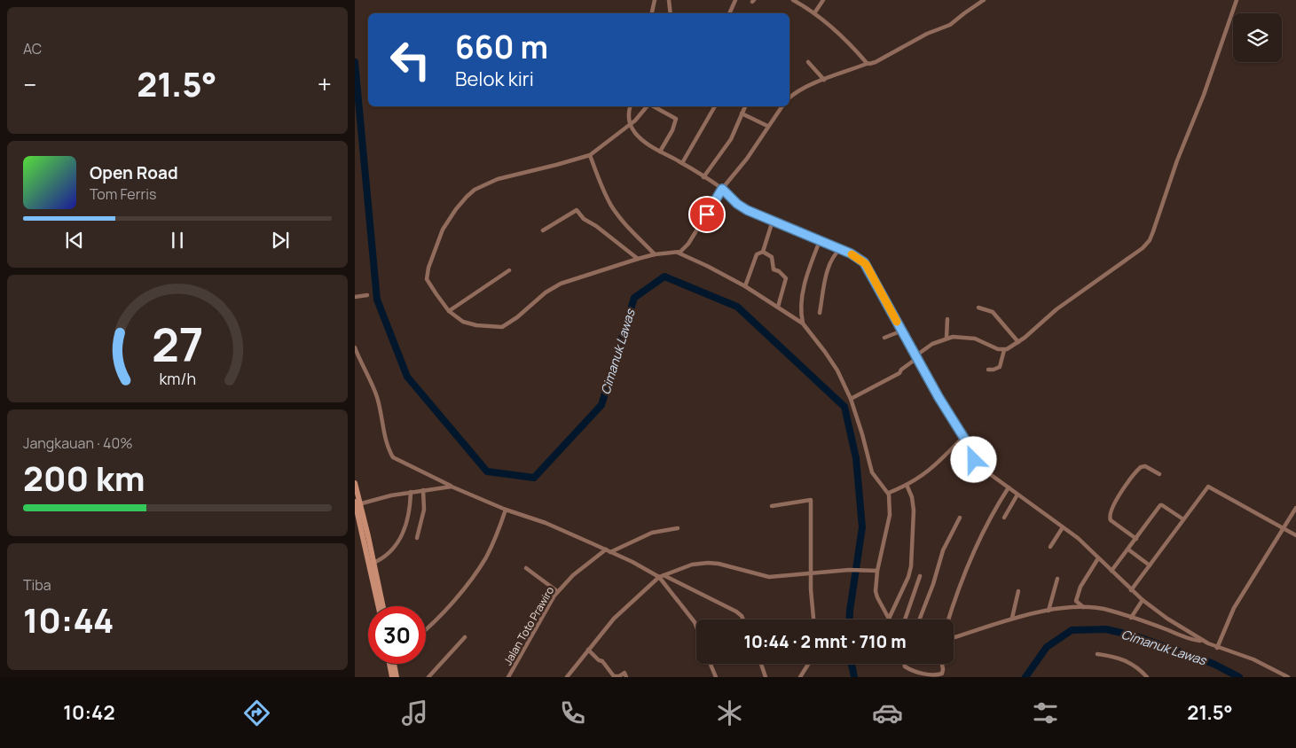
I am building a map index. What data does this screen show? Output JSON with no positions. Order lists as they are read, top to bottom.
{
  "streets": {
    "street": ["Jalan Toto Prawiro"]
  },
  "water": ["Cimanuk Lawas"],
  "page": {
    "tile": [
      "AC",
      ["Jangkauan · 40%", "200 km"],
      ["Tiba", "10:44"]
    ],
    "turn": ["660 m", "Belok kiri"],
    "heat": ["−", "21.5°", "+"],
    "song": ["Open Road", "Tom Ferris"],
    "limit": "30",
    "trip": "10:44 · 2 mnt · 710 m",
    "tabs": ["10:42", "21.5°"],
    "gauge": ["27", "km/h"]
  }
}
